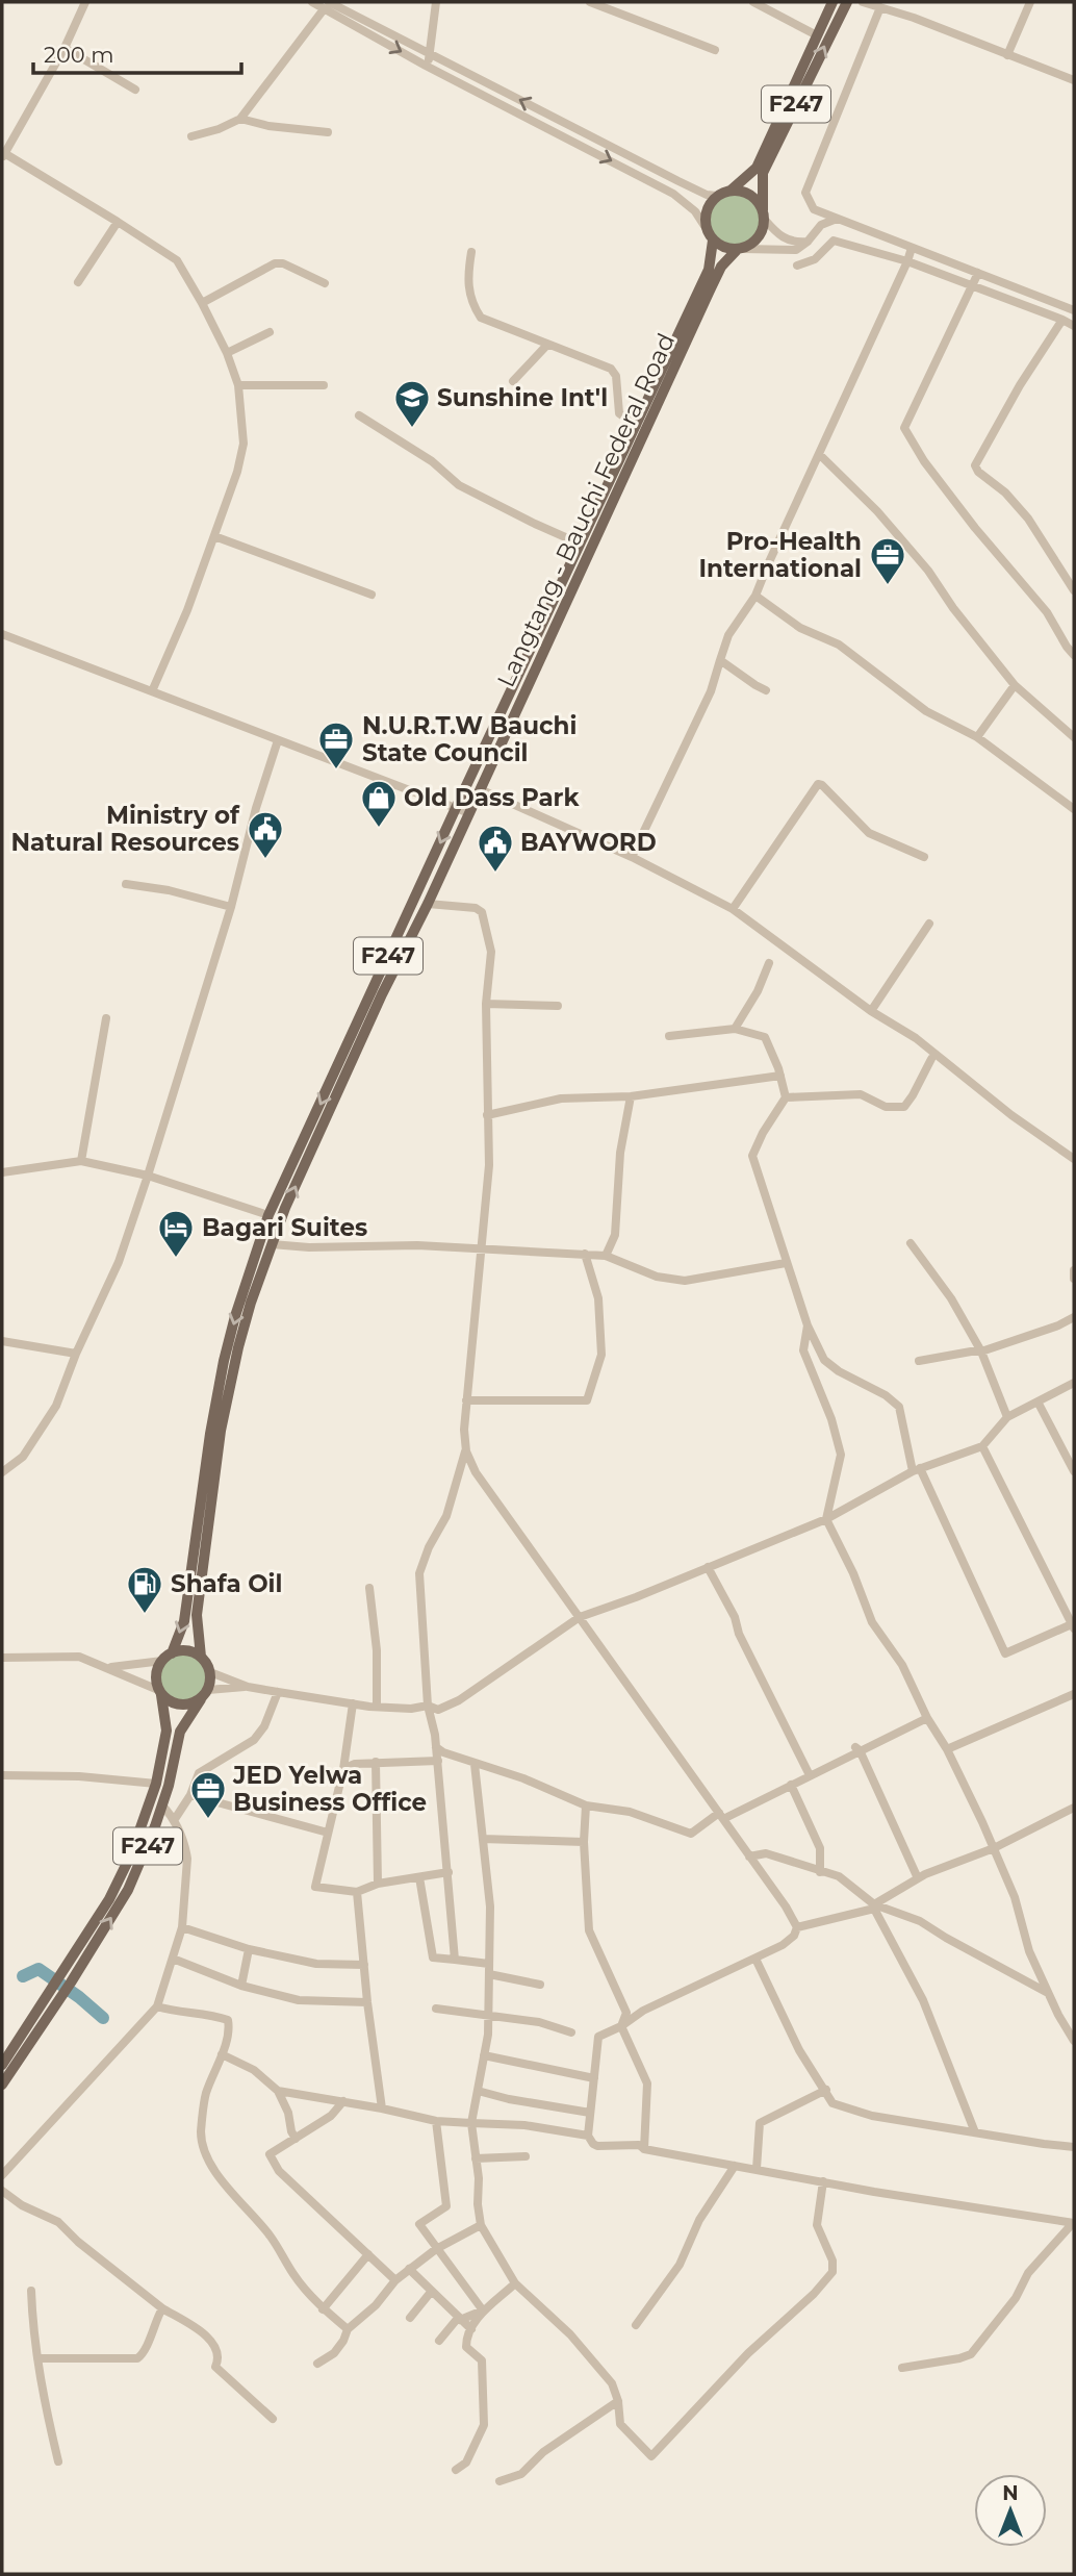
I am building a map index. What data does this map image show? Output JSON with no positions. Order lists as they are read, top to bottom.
{
  "streets": {
    "main road": ["F247", "Langtang - Bauchi Federal Road"]
  },
  "crossings": [
    ["F247", "Langtang - Bauchi Federal Road"]
  ],
  "places": {
    "school or university": ["Sunshine Int'l"],
    "office": ["Pro-Health International", "N.U.R.T.W Bauchi State Council", "JED Yelwa Business Office"],
    "shop": ["Old Dass Park"],
    "public building": ["Ministry of Natural Resources", "BAYWORD"],
    "hotel": ["Bagari Suites"],
    "fuel station": ["Shafa Oil"]
  },
  "scale_bar": "200 m",
  "north": "top"
}
